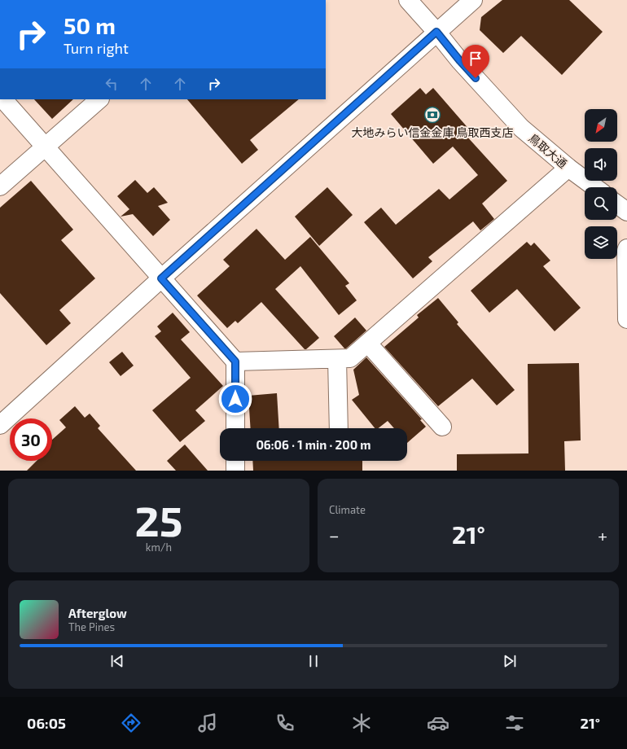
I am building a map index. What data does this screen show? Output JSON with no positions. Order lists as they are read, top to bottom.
{
  "streets": {
    "main road": ["鳥取大通"]
  },
  "places": {
    "bank": ["大地みらい信金金庫 鳥取西支店"]
  },
  "north": "bottom left",
  "page": {
    "turn": ["50 m", "Turn right"],
    "limit": "30",
    "trip": "06:06 · 1 min · 200 m",
    "tile": [
      ["25", "km/h"],
      "Climate"
    ],
    "heat": ["−", "21°", "+"],
    "song": ["Afterglow", "The Pines"],
    "tabs": ["06:05", "21°"]
  }
}
